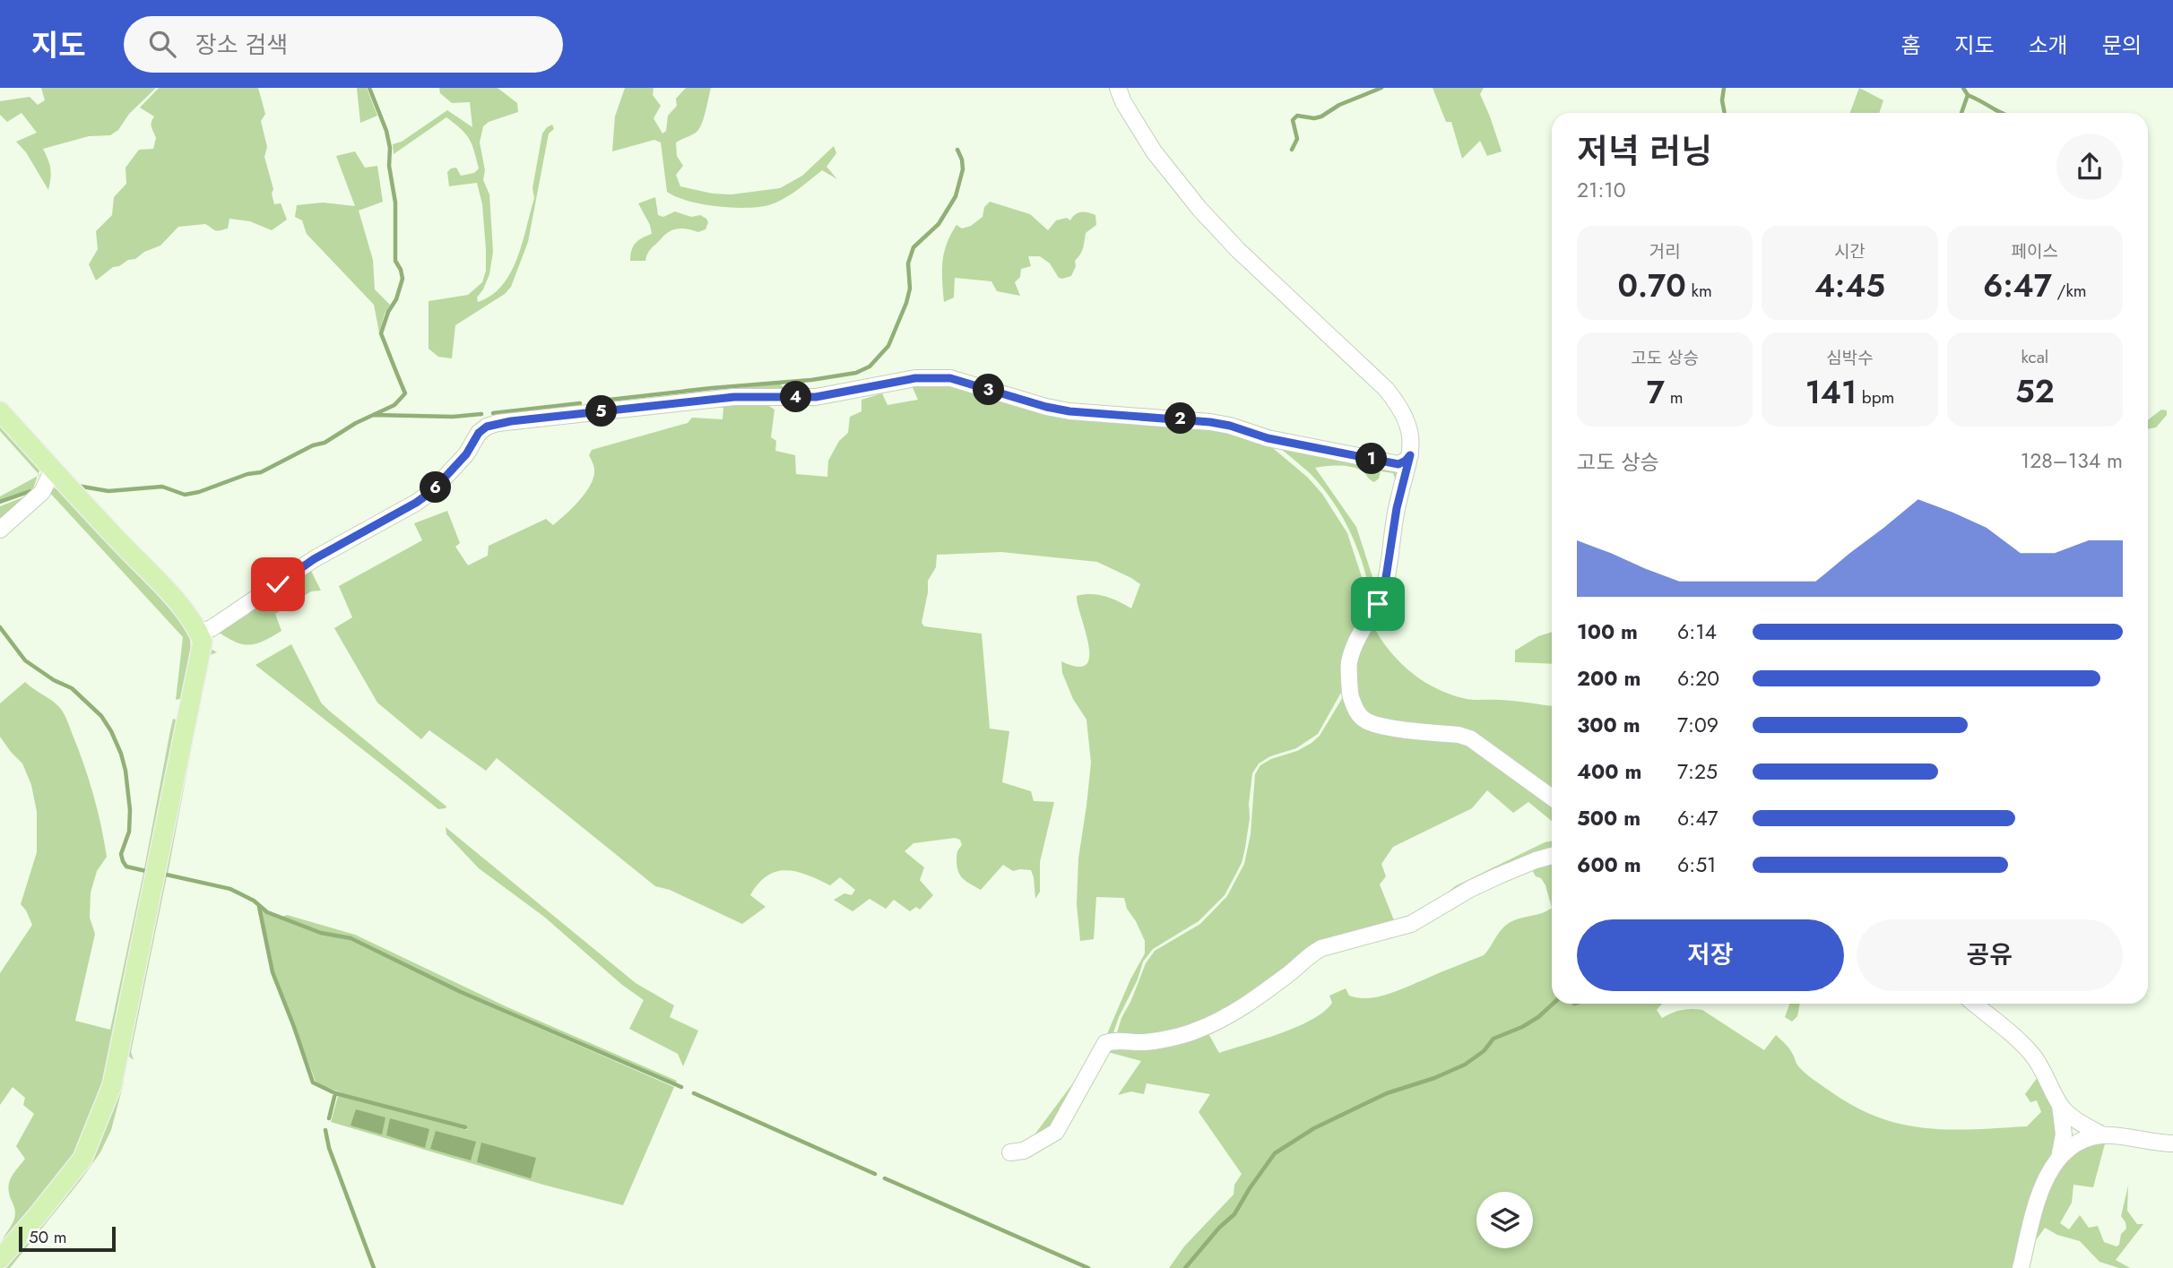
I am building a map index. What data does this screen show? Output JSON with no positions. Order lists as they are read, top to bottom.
{
  "scale_bar": "50 m",
  "page": {
    "header": "지도",
    "search": "장소 검색",
    "nav": [
      "홈",
      "지도",
      "소개",
      "문의"
    ],
    "heading": ["저녁 러닝", "21:10"],
    "stats": [
      ["거리", "0.70 km"],
      ["시간", "4:45"],
      ["페이스", "6:47 /km"],
      ["고도 상승", "7 m"],
      ["심박수", "141 bpm"],
      ["kcal", "52"]
    ],
    "pins": [
      "3",
      "4",
      "5",
      "2",
      "1",
      "6"
    ],
    "chart": ["고도 상승", "128–134 m"],
    "list": [
      {
        "name": "100 m",
        "note": "6:14"
      },
      {
        "name": "200 m",
        "note": "6:20"
      },
      {
        "name": "300 m",
        "note": "7:09"
      },
      {
        "name": "400 m",
        "note": "7:25"
      },
      {
        "name": "500 m",
        "note": "6:47"
      },
      {
        "name": "600 m",
        "note": "6:51"
      }
    ],
    "buttons": ["저장", "공유"],
    "scale": "50 m"
  }
}
